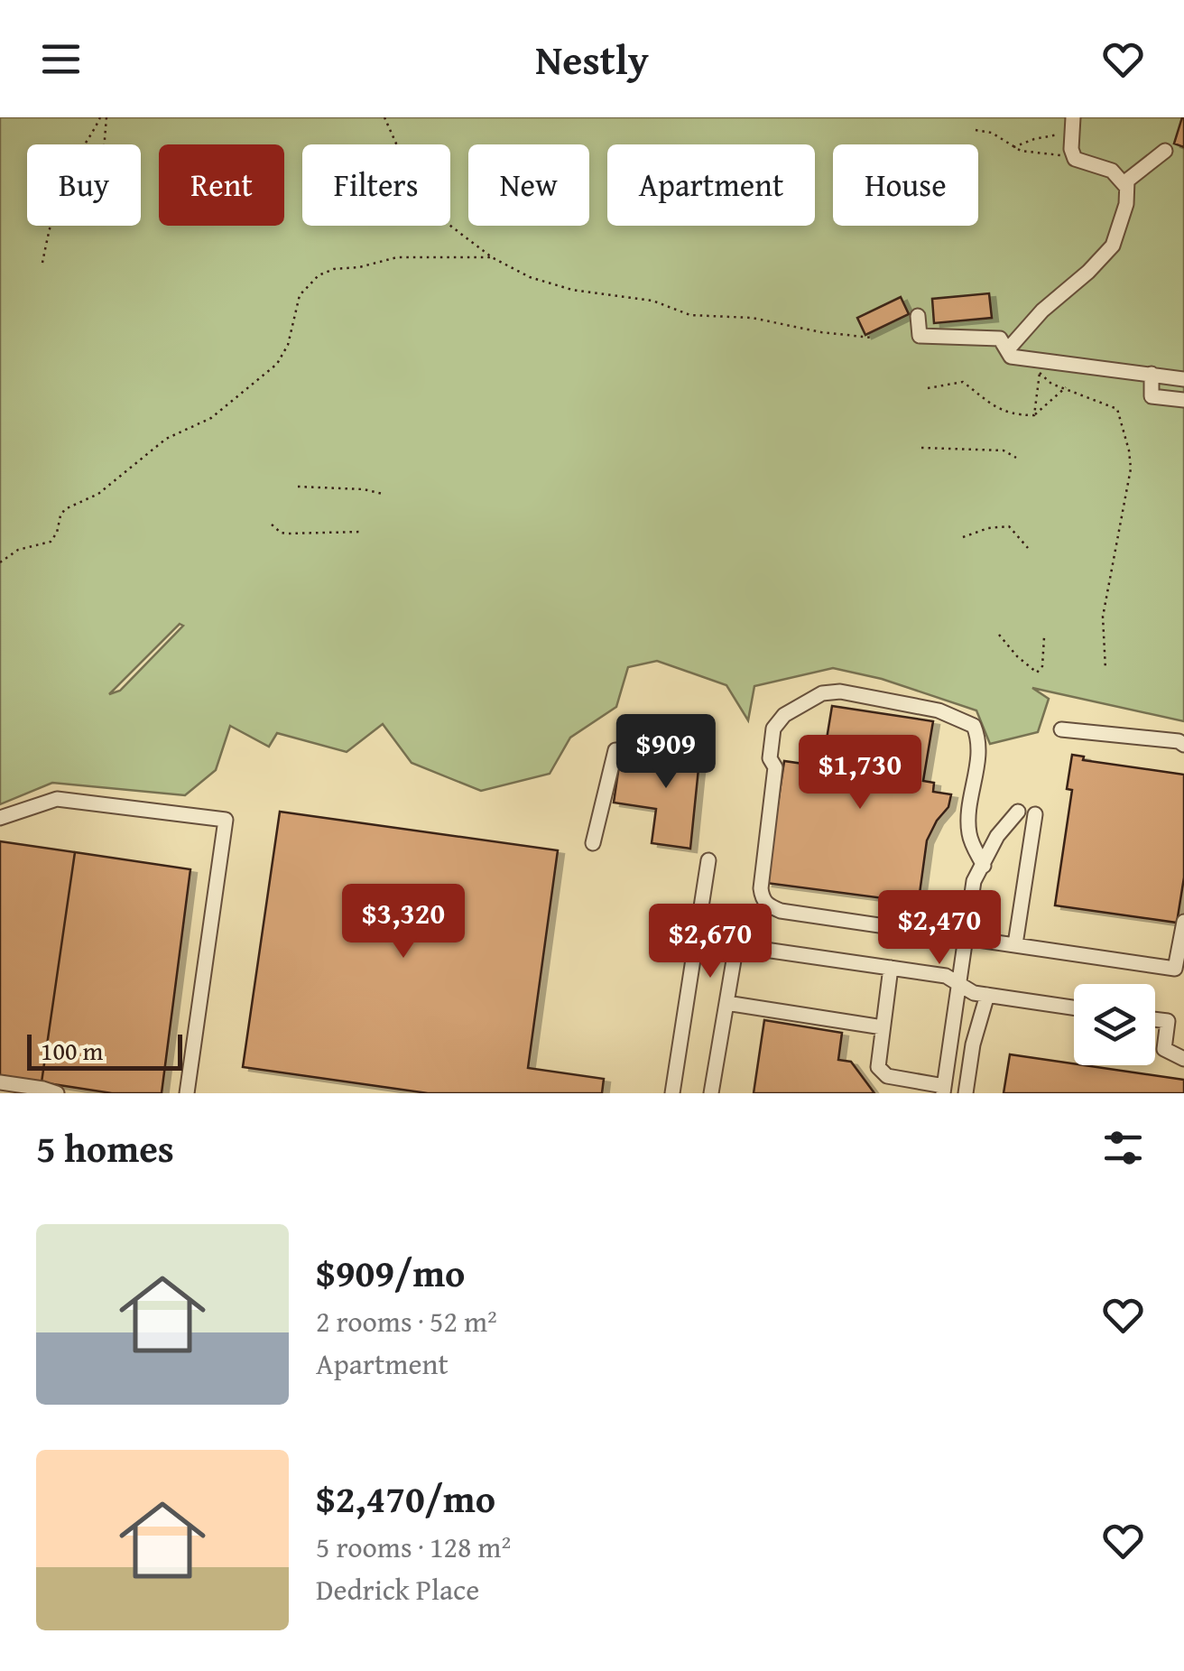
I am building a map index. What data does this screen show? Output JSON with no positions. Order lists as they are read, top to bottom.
{
  "scale_bar": "100 m",
  "page": {
    "header": "Nestly",
    "chip": [
      "Buy",
      "Rent",
      "Filters",
      "New",
      "Apartment",
      "House"
    ],
    "price": [
      "$909",
      "$1,730",
      "$3,320",
      "$2,470",
      "$2,670"
    ],
    "scale": "100 m",
    "heading": "5 homes",
    "list": [
      {
        "name": "$909/mo",
        "note": "2 rooms · 52 m² · Apartment"
      },
      {
        "name": "$2,470/mo",
        "note": "5 rooms · 128 m² · Dedrick Place"
      }
    ]
  }
}
